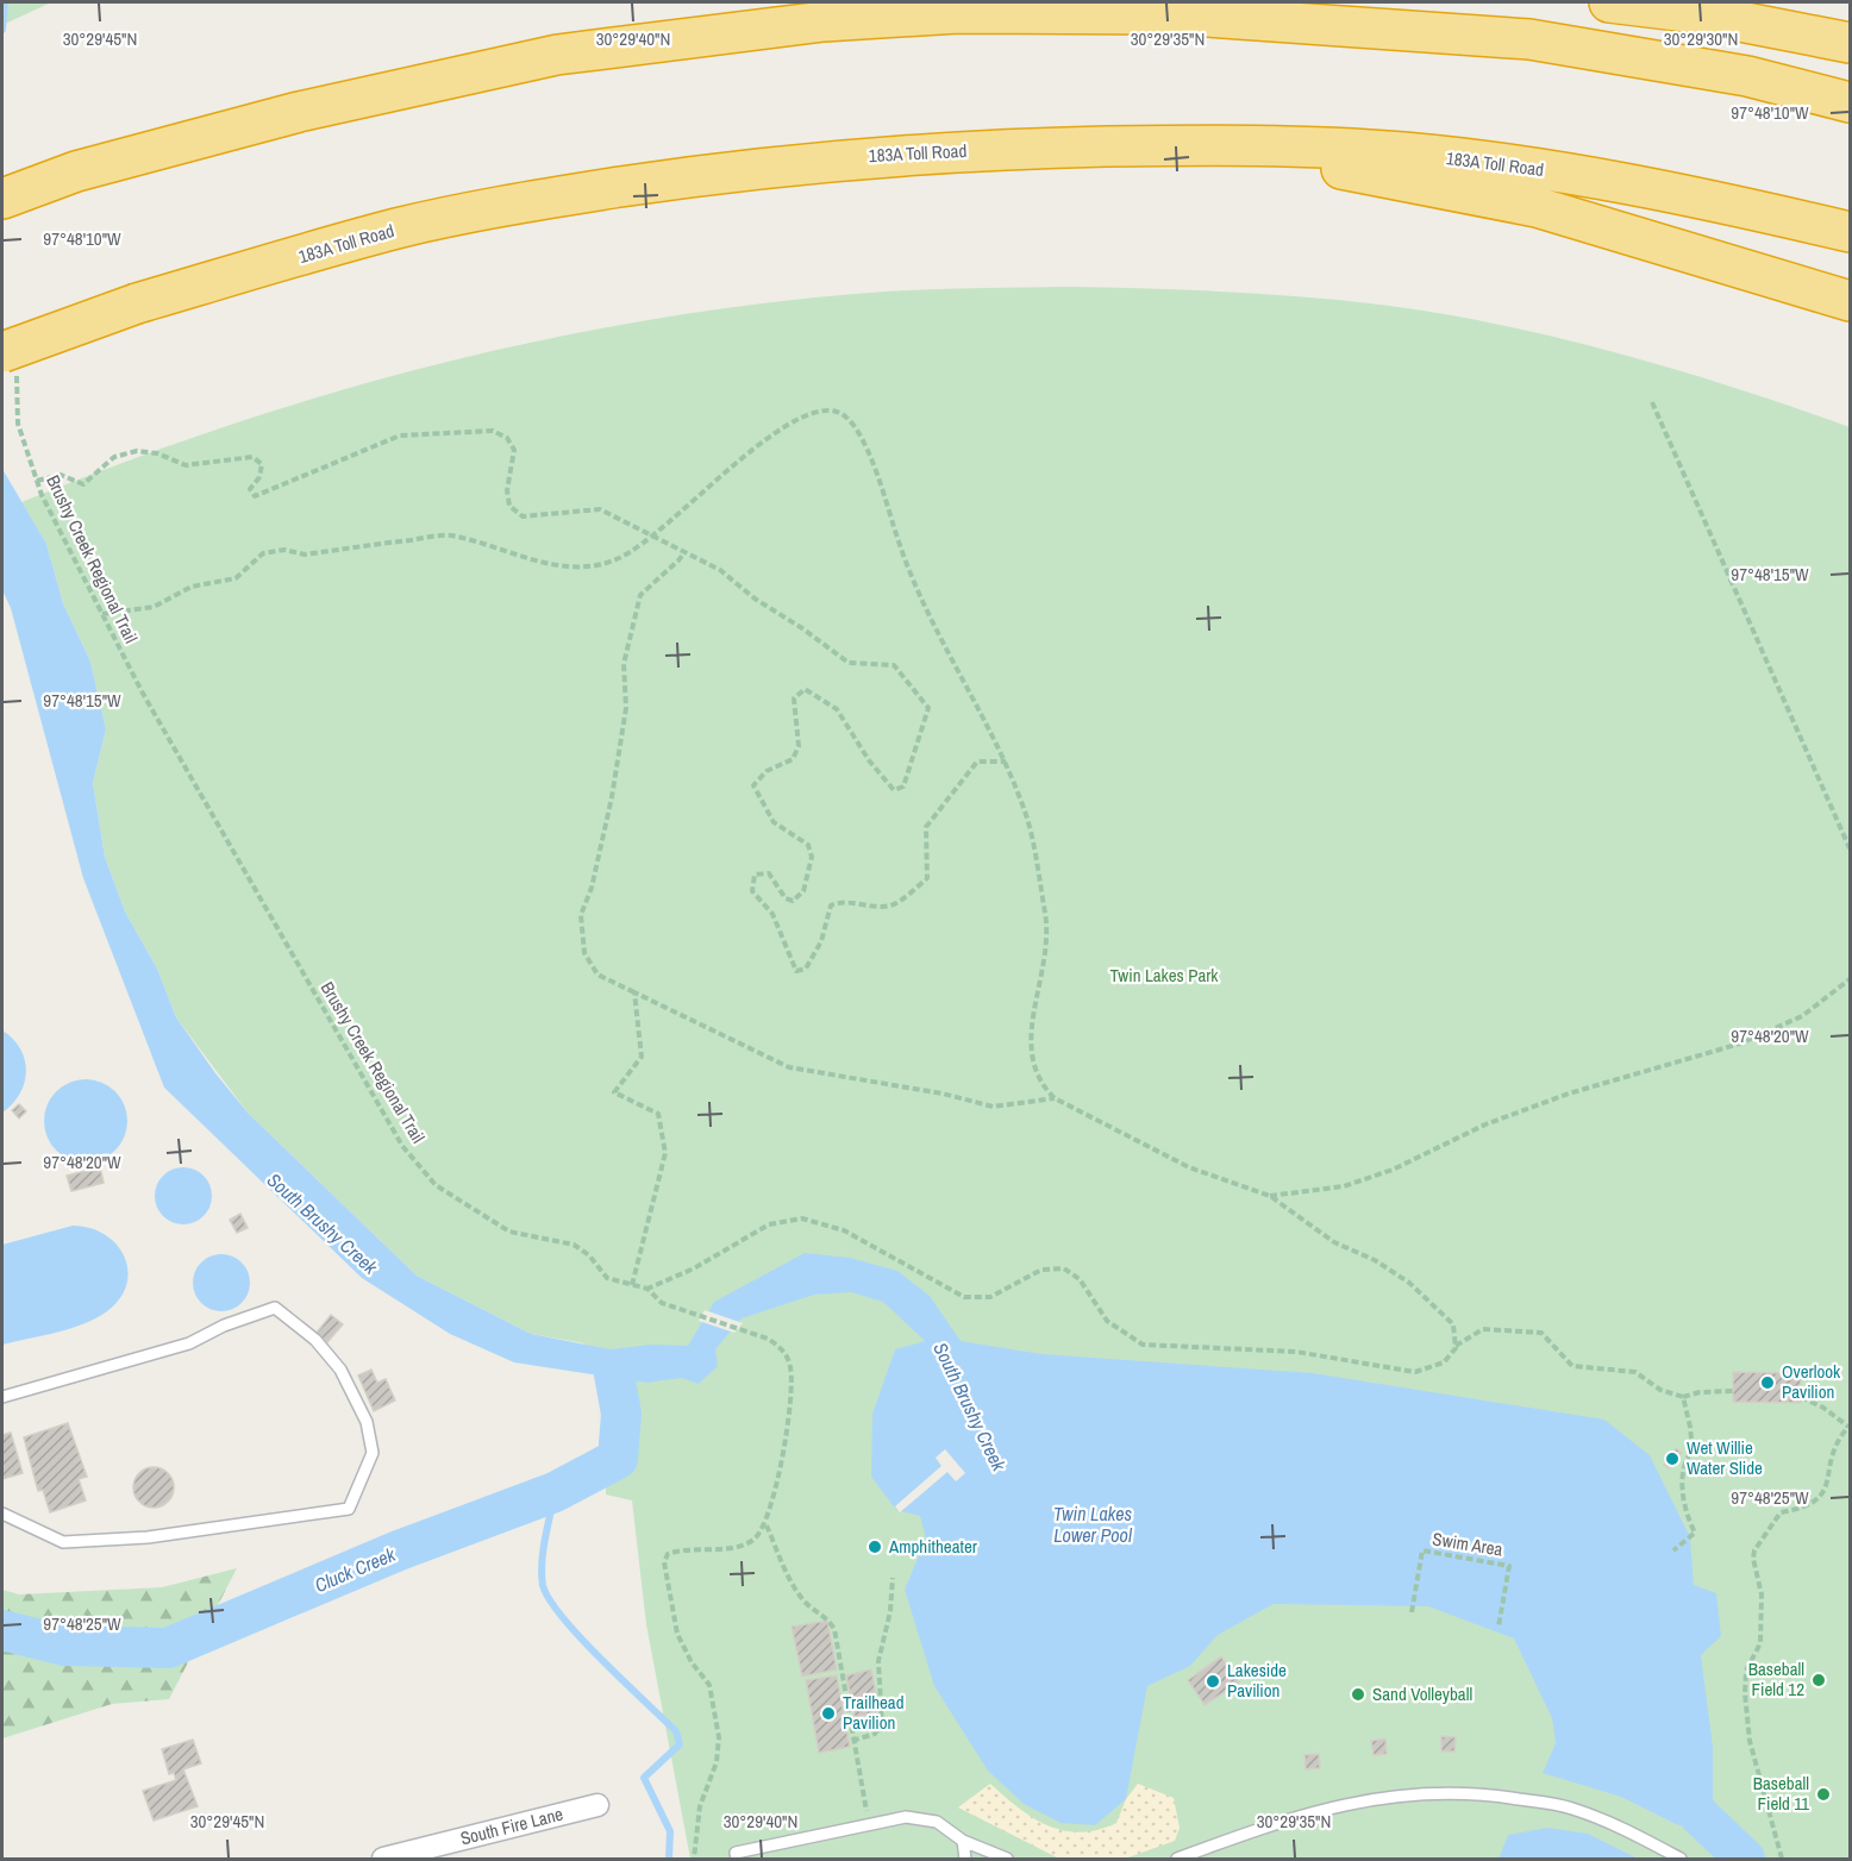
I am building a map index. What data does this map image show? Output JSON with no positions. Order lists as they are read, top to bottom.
{
  "streets": {
    "highway": ["183A Toll Road"],
    "street": ["South Fire Lane"],
    "path": ["Brushy Creek Regional Trail", "Swim Area"]
  },
  "crossings": [
    ["183A Toll Road", "Brushy Creek Regional Trail"]
  ],
  "water": ["South Brushy Creek", "Twin Lakes Lower Pool", "Cluck Creek"],
  "parks": ["Twin Lakes Park"],
  "places": [
    "Overlook Pavilion",
    "Wet Willie Water Slide",
    "Amphitheater",
    "Baseball Field 12",
    "Lakeside Pavilion",
    "Sand Volleyball",
    "Trailhead Pavilion",
    "Baseball Field 11"
  ],
  "coordinates": [
    "30°29'45\"N",
    "30°29'40\"N",
    "30°29'35\"N",
    "30°29'30\"N",
    "97°48'10\"W",
    "97°48'15\"W",
    "97°48'20\"W",
    "97°48'25\"W"
  ]
}
